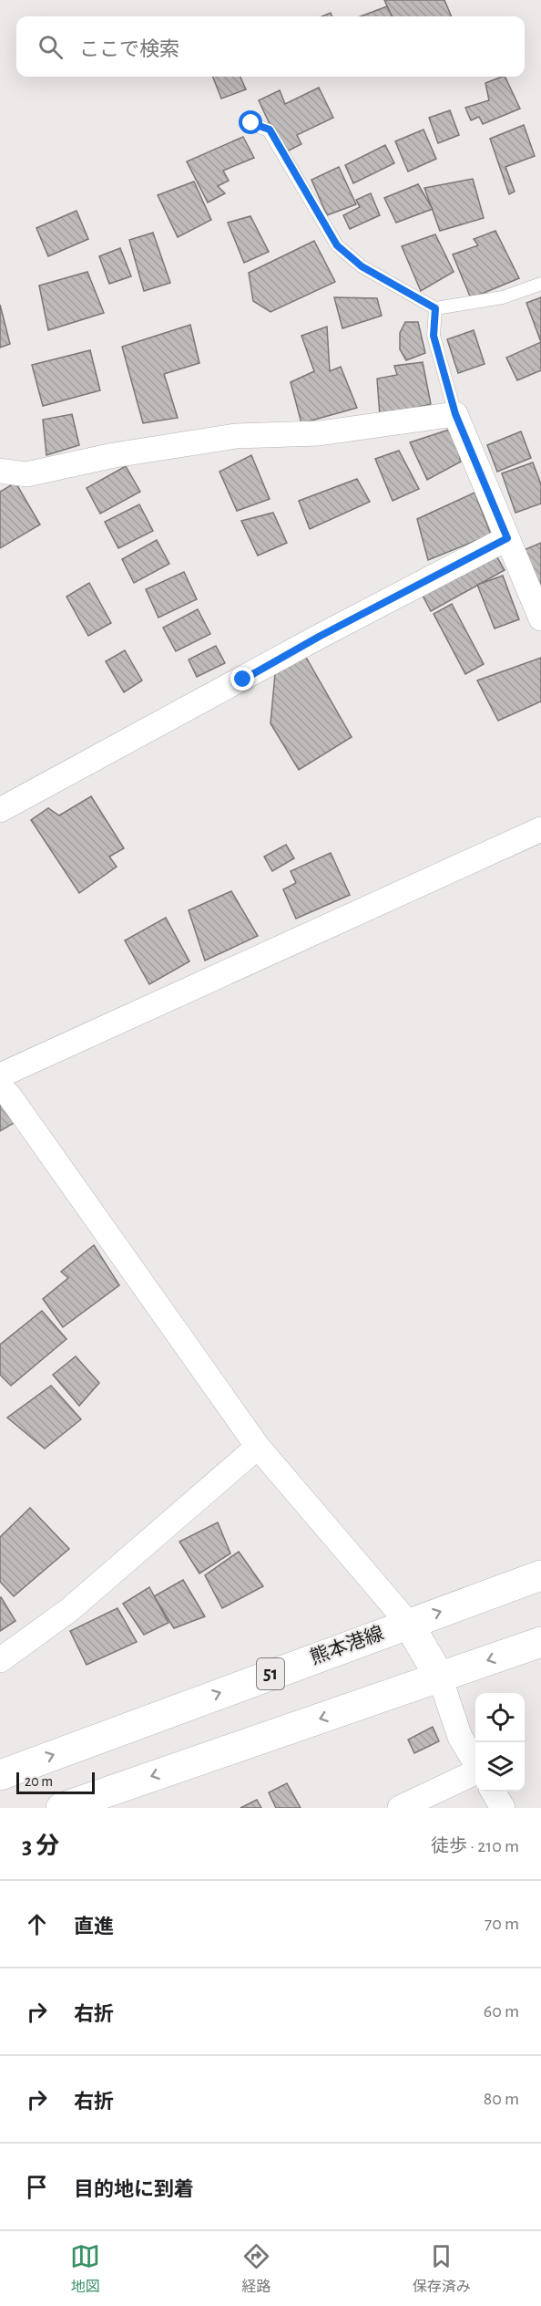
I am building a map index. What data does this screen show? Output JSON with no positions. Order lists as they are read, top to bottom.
{
  "streets": {
    "main road": ["熊本港線", "51"]
  },
  "scale_bar": "20 m",
  "page": {
    "search": "ここで検索",
    "scale": "20 m",
    "heading": ["3 分", "徒歩 · 210 m"],
    "list": [
      ["直進", "70 m"],
      ["右折", "60 m"],
      ["右折", "80 m"],
      "目的地に到着"
    ],
    "nav": ["地図", "経路", "保存済み"]
  }
}
